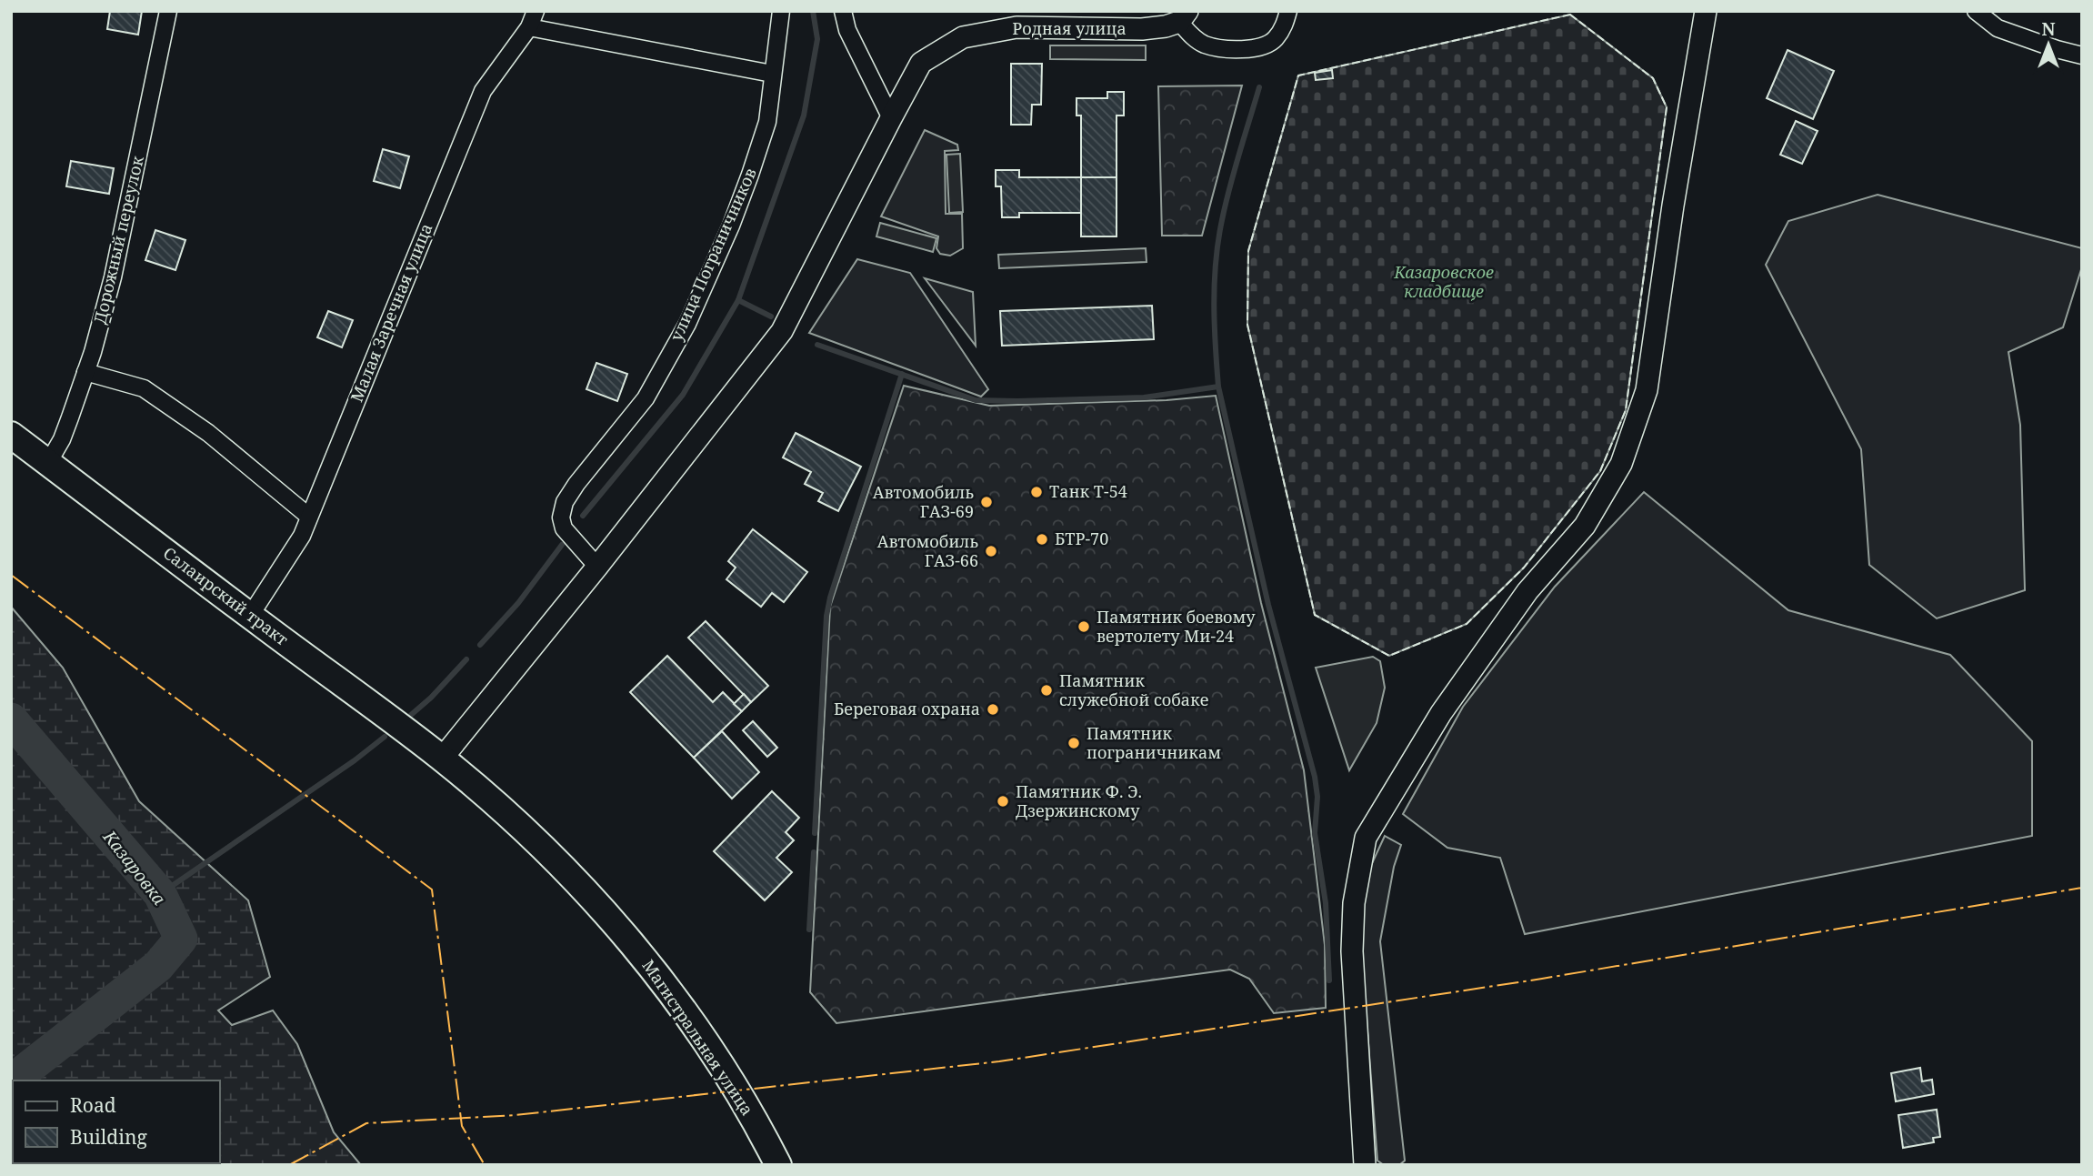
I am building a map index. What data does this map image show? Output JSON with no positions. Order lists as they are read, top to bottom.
{
  "streets": {
    "main road": ["Салаирский тракт", "Магистральная улица"],
    "street": [
      "Родная улица",
      "Дорожный переулок",
      "улица Пограничников",
      "Малая Заречная улица"
    ]
  },
  "crossings": [
    ["Дорожный переулок", "Салаирский тракт"],
    ["Малая Заречная улица", "Салаирский тракт"],
    ["Салаирский тракт", "Магистральная улица"]
  ],
  "water": ["Казаровка"],
  "parks": ["Казаровское кладбище"],
  "places": [
    "Танк Т-54",
    "Автомобиль ГАЗ-69",
    "БТР-70",
    "Автомобиль ГАЗ-66",
    "Памятник боевому вертолету Ми-24",
    "Памятник служебной собаке",
    "Береговая охрана",
    "Памятник пограничникам",
    "Памятник Ф. Э. Дзержинскому"
  ],
  "legend": ["Road", "Building"],
  "north": "top"
}
